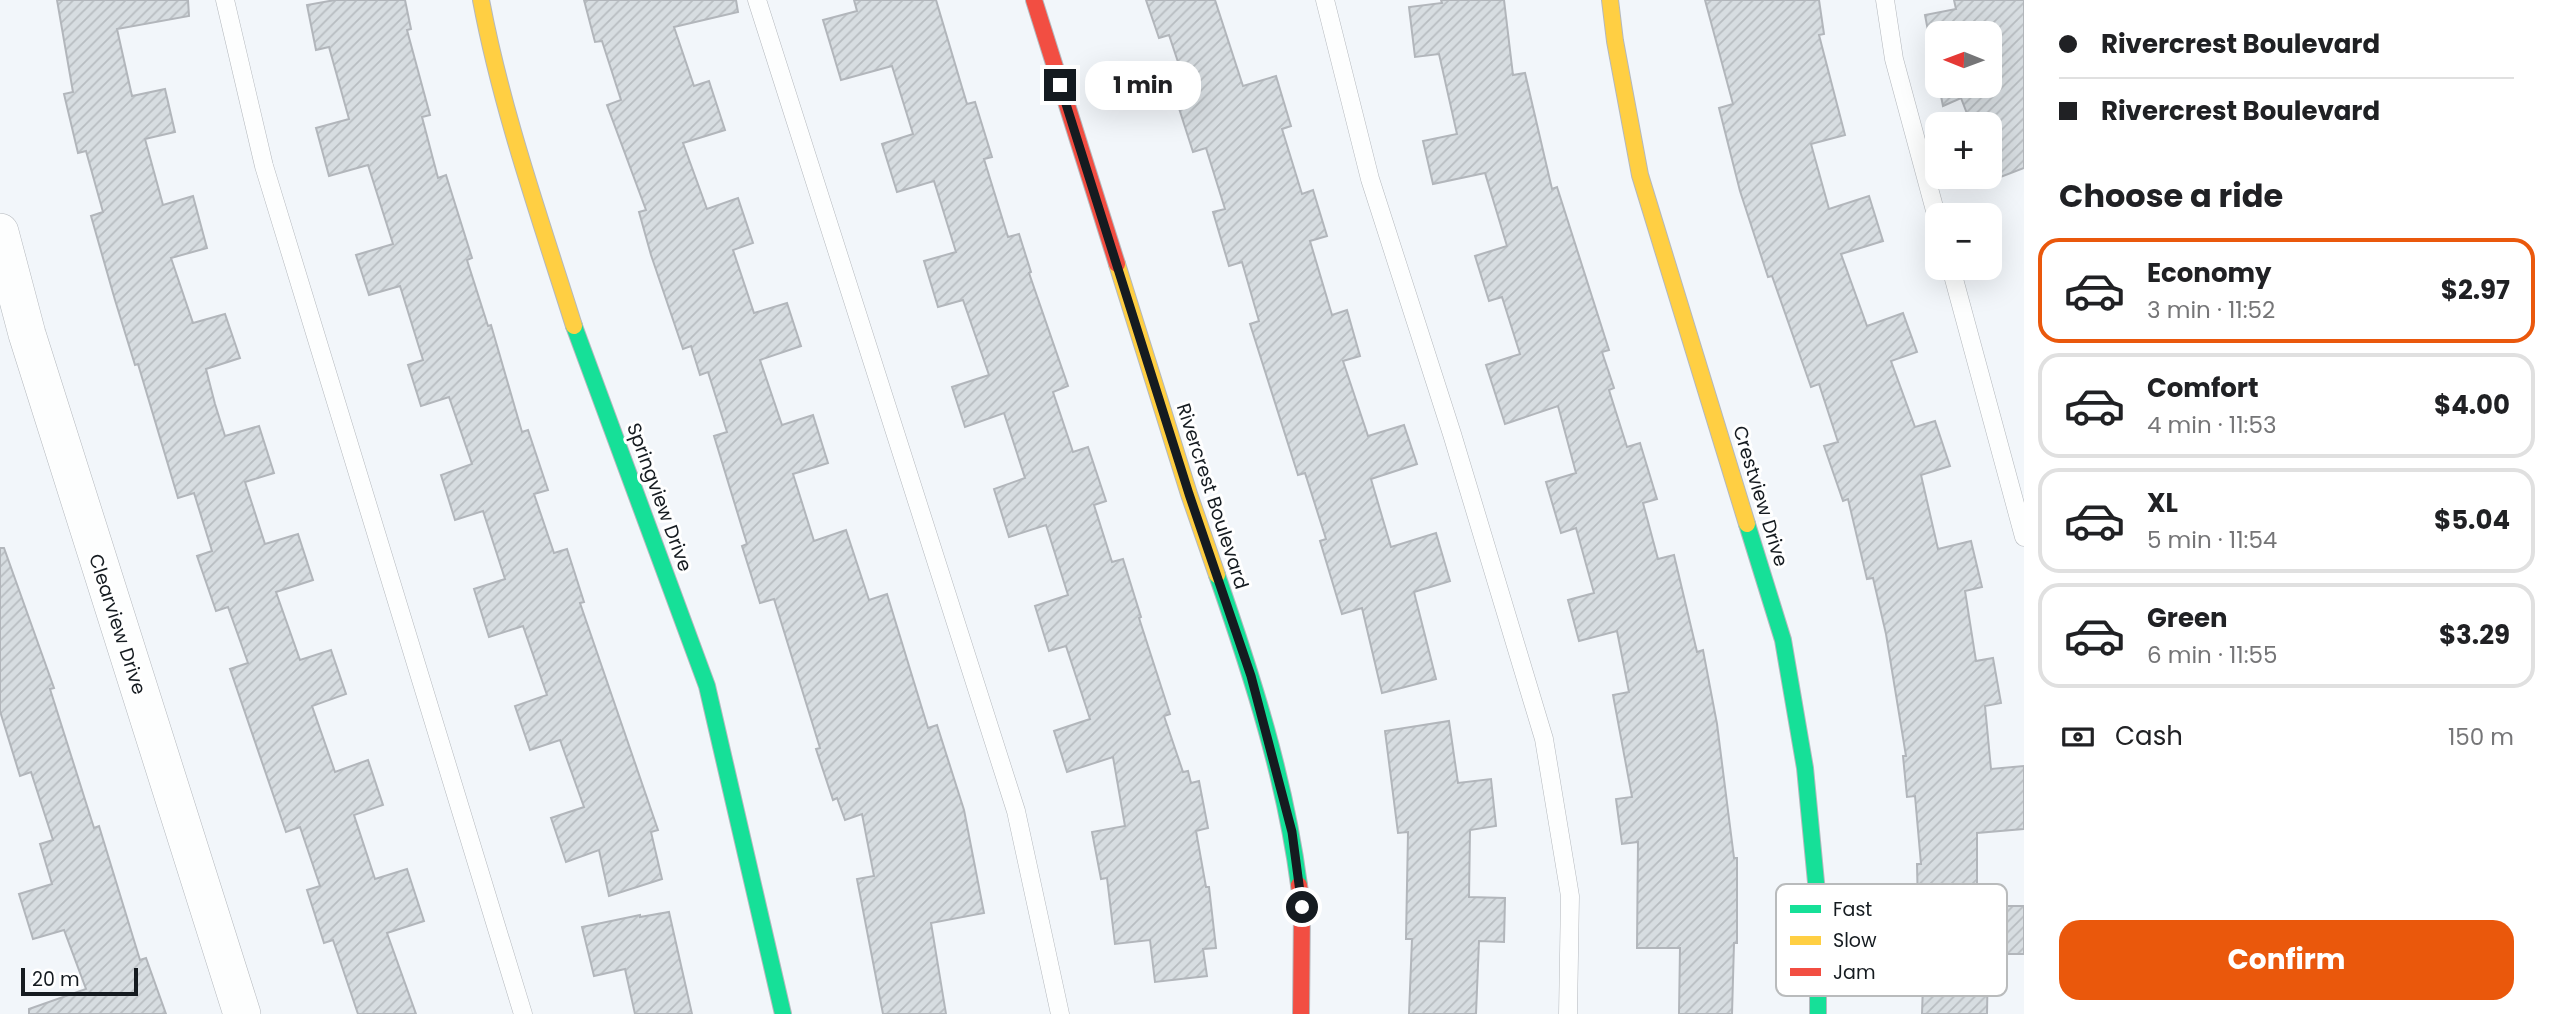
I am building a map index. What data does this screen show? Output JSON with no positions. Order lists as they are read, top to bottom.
{
  "streets": {
    "street": [
      "Rivercrest Boulevard",
      "Crestview Drive",
      "Springview Drive",
      "Clearview Drive"
    ]
  },
  "legend": ["Fast", "Slow", "Jam"],
  "scale_bar": "20 m",
  "north": "left",
  "page": {
    "banner": ["Rivercrest Boulevard", "Rivercrest Boulevard"],
    "map_buttons": ["+", "−"],
    "bubble": "1 min",
    "heading": "Choose a ride",
    "list": [
      {
        "name": "Economy",
        "note": "3 min · 11:52",
        "value": "$2.97"
      },
      {
        "name": "Comfort",
        "note": "4 min · 11:53",
        "value": "$4.00"
      },
      {
        "name": "XL",
        "note": "5 min · 11:54",
        "value": "$5.04"
      },
      {
        "name": "Green",
        "note": "6 min · 11:55",
        "value": "$3.29"
      }
    ],
    "pay": ["Cash", "150 m"],
    "buttons": "Confirm",
    "scale": "20 m"
  }
}
